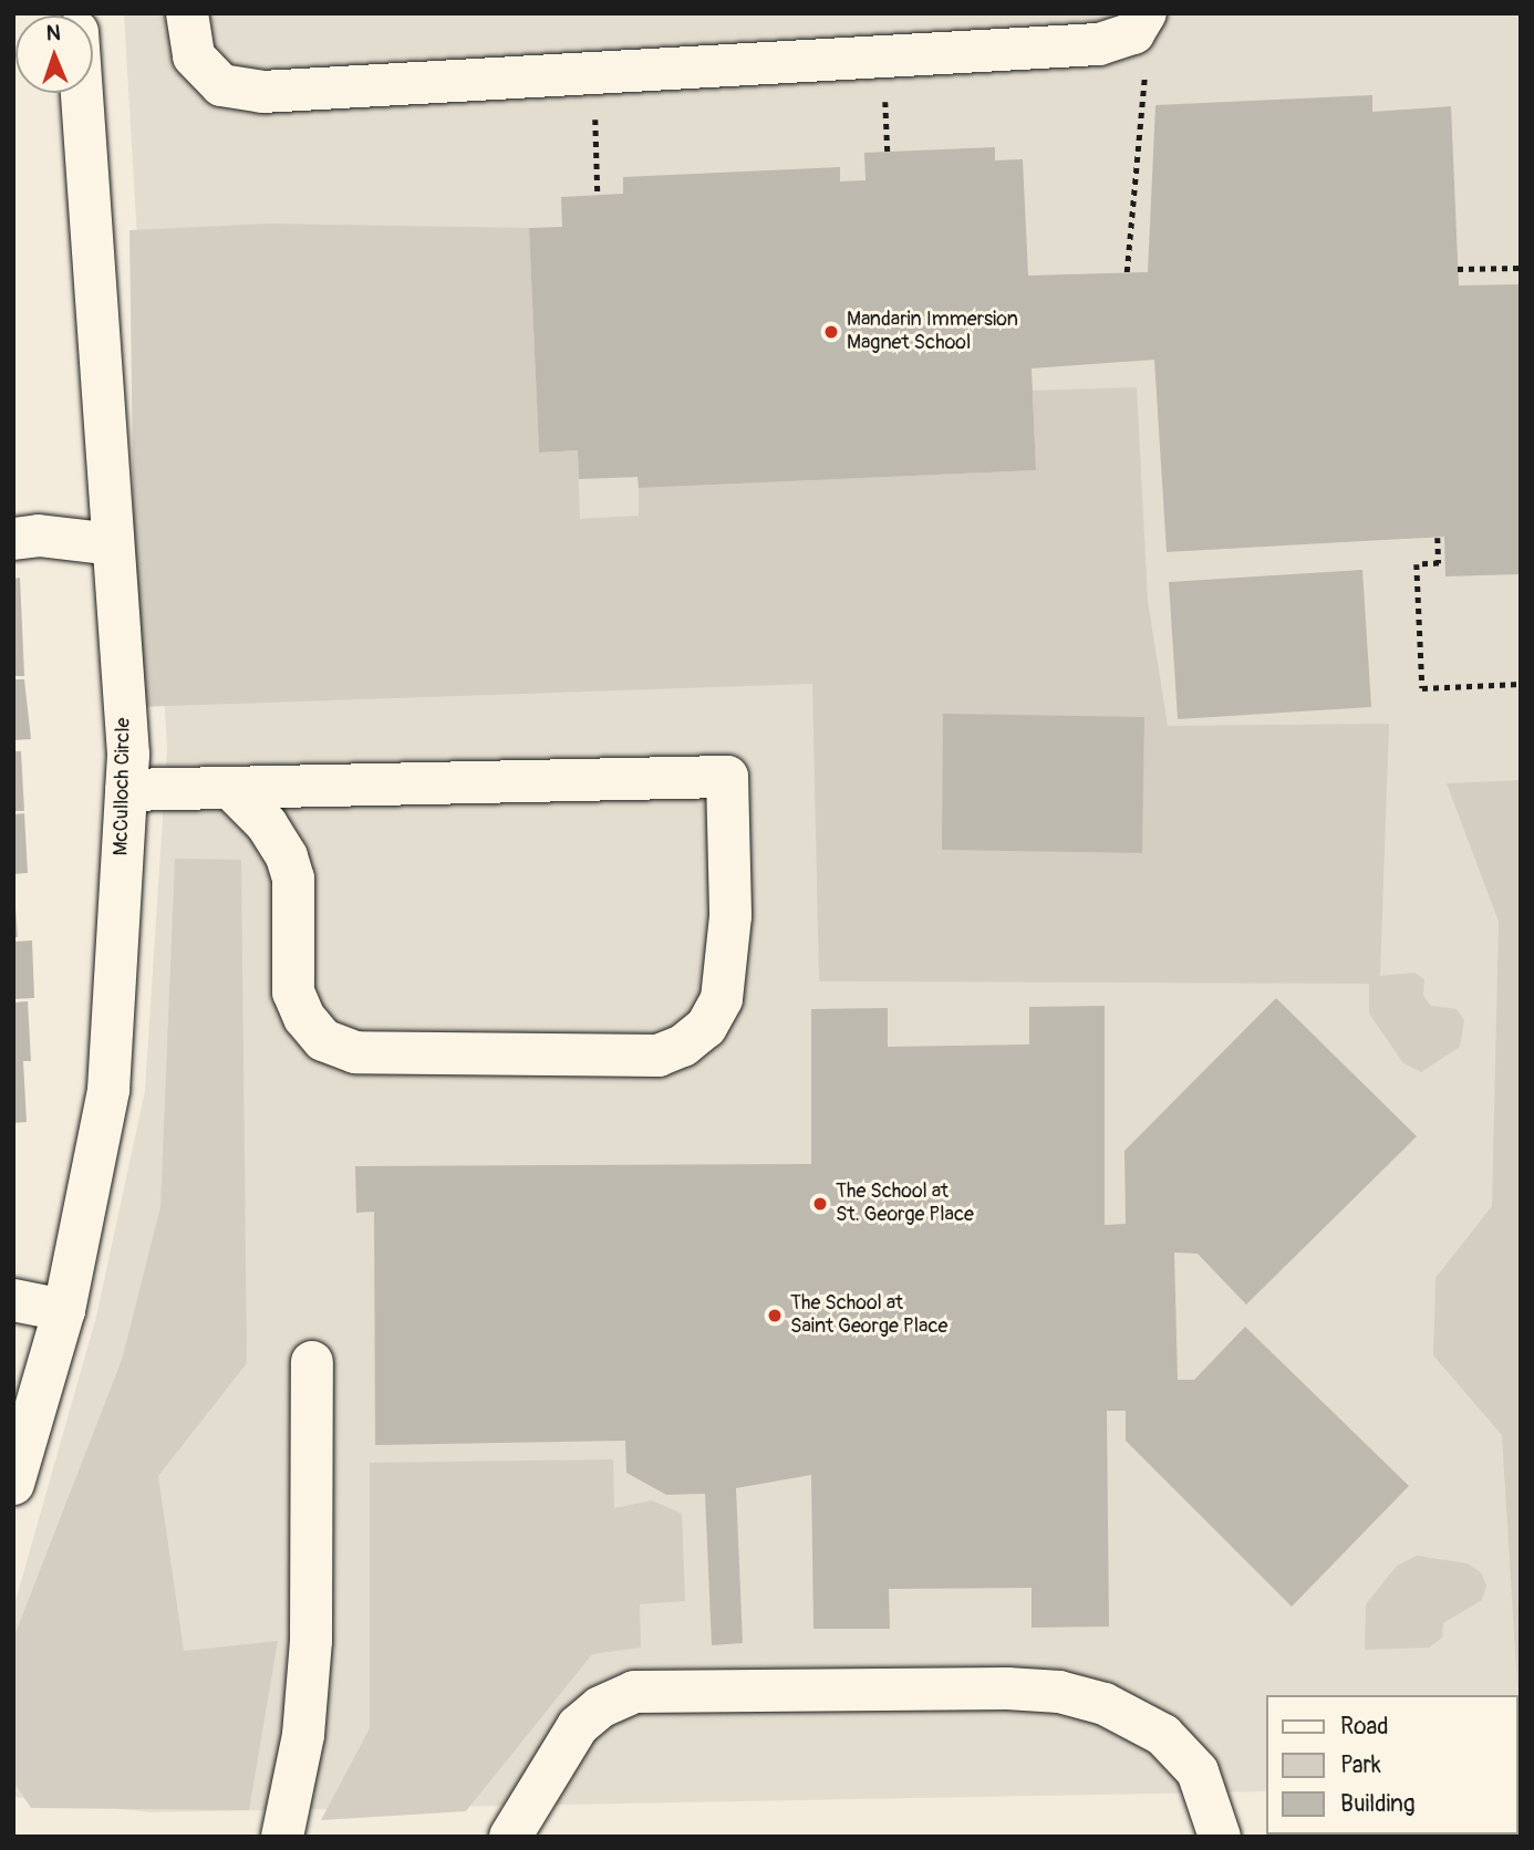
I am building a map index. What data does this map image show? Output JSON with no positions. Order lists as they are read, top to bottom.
{
  "streets": {
    "street": ["McCulloch Circle"]
  },
  "places": ["Mandarin Immersion Magnet School", "The School at St. George Place", "The School at Saint George Place"],
  "legend": ["Road", "Park", "Building"],
  "north": "top"
}
